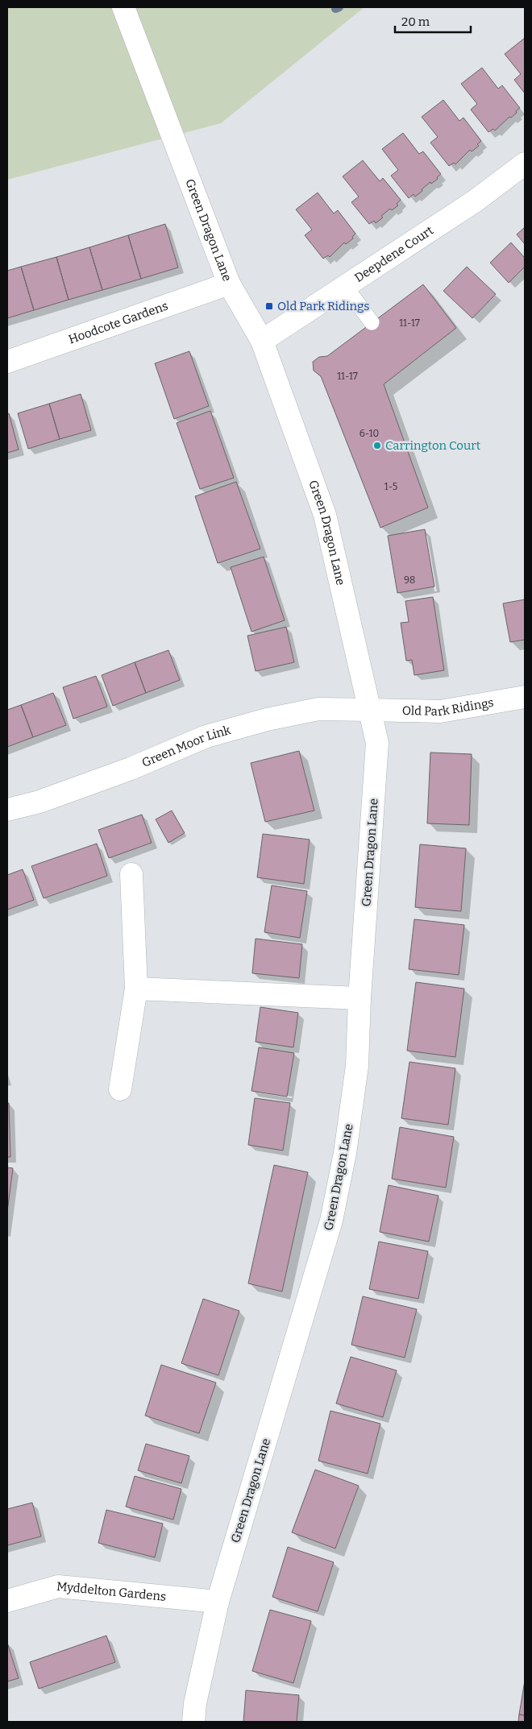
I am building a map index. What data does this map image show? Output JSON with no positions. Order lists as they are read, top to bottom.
{
  "streets": {
    "street": [
      "Green Dragon Lane",
      "Deepdene Court",
      "Hoodcote Gardens",
      "Old Park Ridings",
      "Green Moor Link",
      "Myddelton Gardens"
    ]
  },
  "crossings": [
    ["Green Dragon Lane", "Deepdene Court"],
    ["Green Dragon Lane", "Hoodcote Gardens"],
    ["Green Dragon Lane", "Old Park Ridings"],
    ["Green Dragon Lane", "Green Moor Link"],
    ["Green Dragon Lane", "Myddelton Gardens"],
    ["Old Park Ridings", "Green Moor Link"]
  ],
  "places": {
    "transit": ["Old Park Ridings"],
    "other": ["Carrington Court"]
  },
  "house_numbers": [
    "11-17",
    "11-17",
    "6-10",
    "1-5",
    "98"
  ],
  "scale_bar": "20 m"
}
